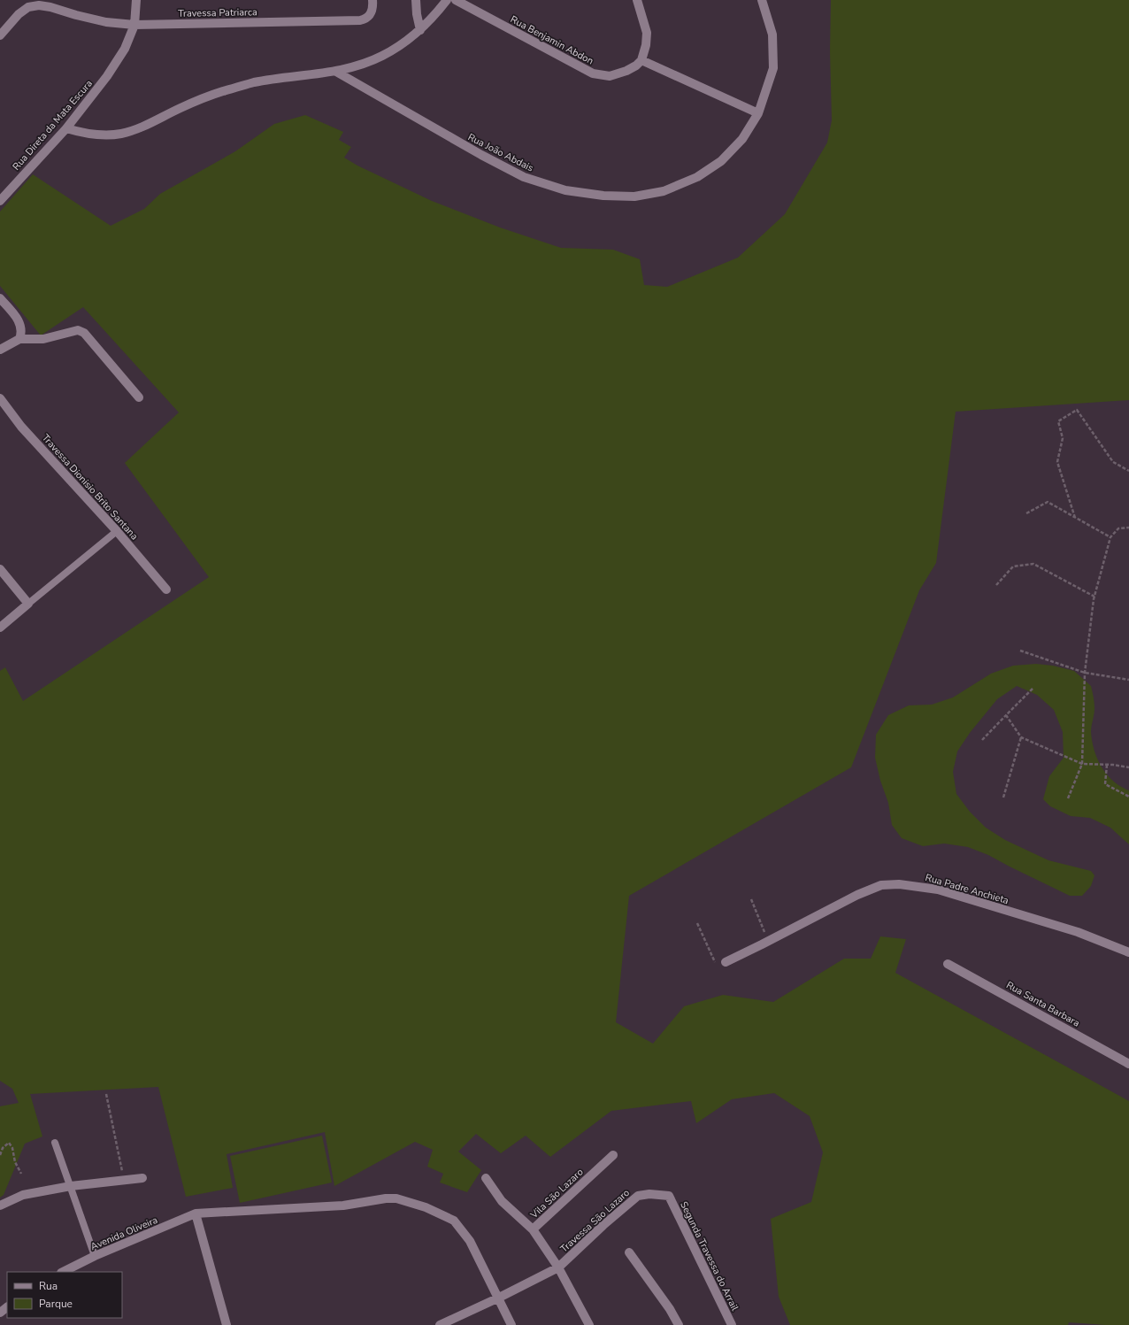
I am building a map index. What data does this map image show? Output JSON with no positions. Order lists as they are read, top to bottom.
{
  "streets": {
    "street": [
      "Travessa Patriarca",
      "Rua Benjamin Abdon",
      "Rua Direta da Mata Escura",
      "Rua João Abdais",
      "Travessa Dionisio Brito Santana",
      "Rua Padre Anchieta",
      "Rua Santa Barbara",
      "Vila São Lazaro",
      "Travessa São Lazaro",
      "Avenida Oliveira",
      "Segunda Travessa do Arrail"
    ]
  },
  "crossings": [
    ["Travessa Patriarca", "Rua Direta da Mata Escura"],
    ["Vila São Lazaro", "Travessa São Lazaro"],
    ["Travessa São Lazaro", "Avenida Oliveira"],
    ["Travessa São Lazaro", "Segunda Travessa do Arrail"]
  ],
  "legend": ["Rua", "Parque"]
}
